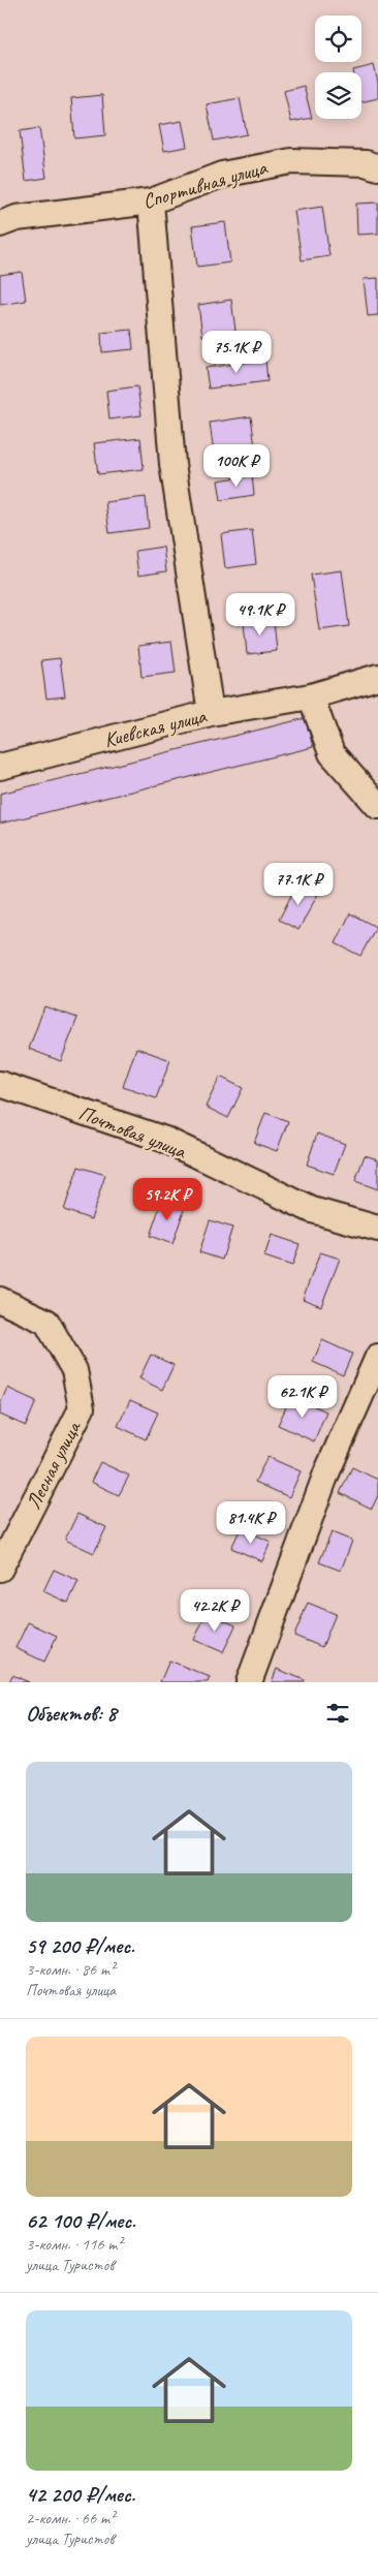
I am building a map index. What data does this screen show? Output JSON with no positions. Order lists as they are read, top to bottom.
{
  "streets": {
    "street": [
      "Спортивная улица",
      "Киевская улица",
      "Почтовая улица",
      "Лесная улица"
    ]
  },
  "page": {
    "price": [
      "75.1K ₽",
      "100K ₽",
      "49.1K ₽",
      "77.1K ₽",
      "59.2K ₽",
      "62.1K ₽",
      "81.4K ₽",
      "42.2K ₽"
    ],
    "heading": "Объектов: 8",
    "list": [
      {
        "name": "59 200 ₽/мес.",
        "note": "3-комн. · 86 m² · Почтовая улица"
      },
      {
        "name": "62 100 ₽/мес.",
        "note": "3-комн. · 116 m² · улица Туристов"
      },
      {
        "name": "42 200 ₽/мес.",
        "note": "2-комн. · 66 m² · улица Туристов"
      }
    ]
  }
}
